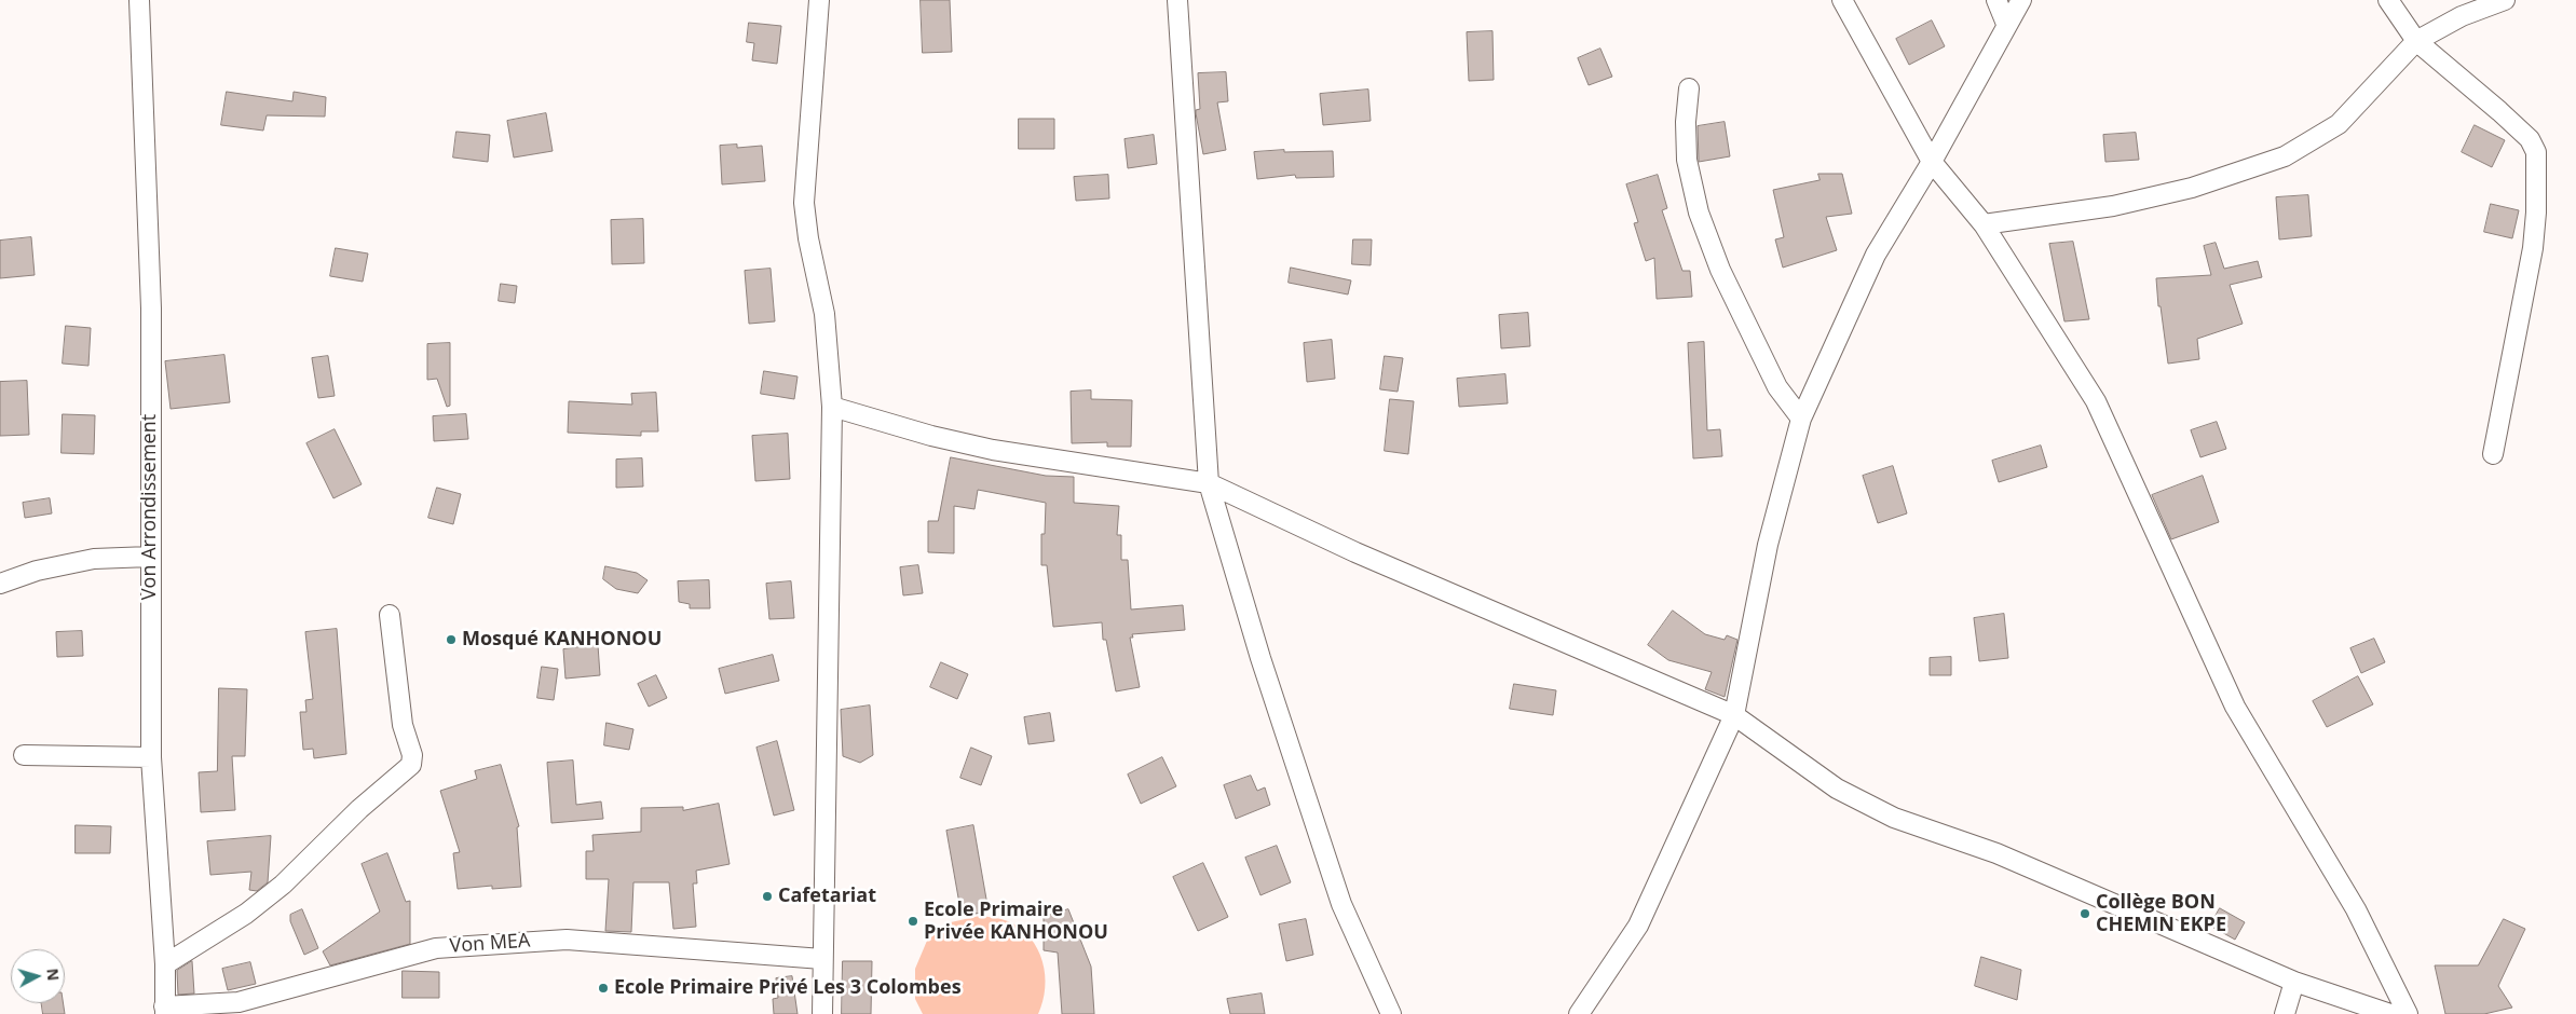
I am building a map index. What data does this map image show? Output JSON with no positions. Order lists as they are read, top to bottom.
{
  "streets": {
    "street": ["Von Arrondissement", "Von MEA"]
  },
  "crossings": [
    ["Von Arrondissement", "Von MEA"]
  ],
  "places": [
    "Mosqué KANHONOU",
    "Cafetariat",
    "Collège BON CHEMIN EKPE",
    "Ecole Primaire Privée KANHONOU",
    "Ecole Primaire Privé Les 3 Colombes"
  ],
  "north": "right"
}
